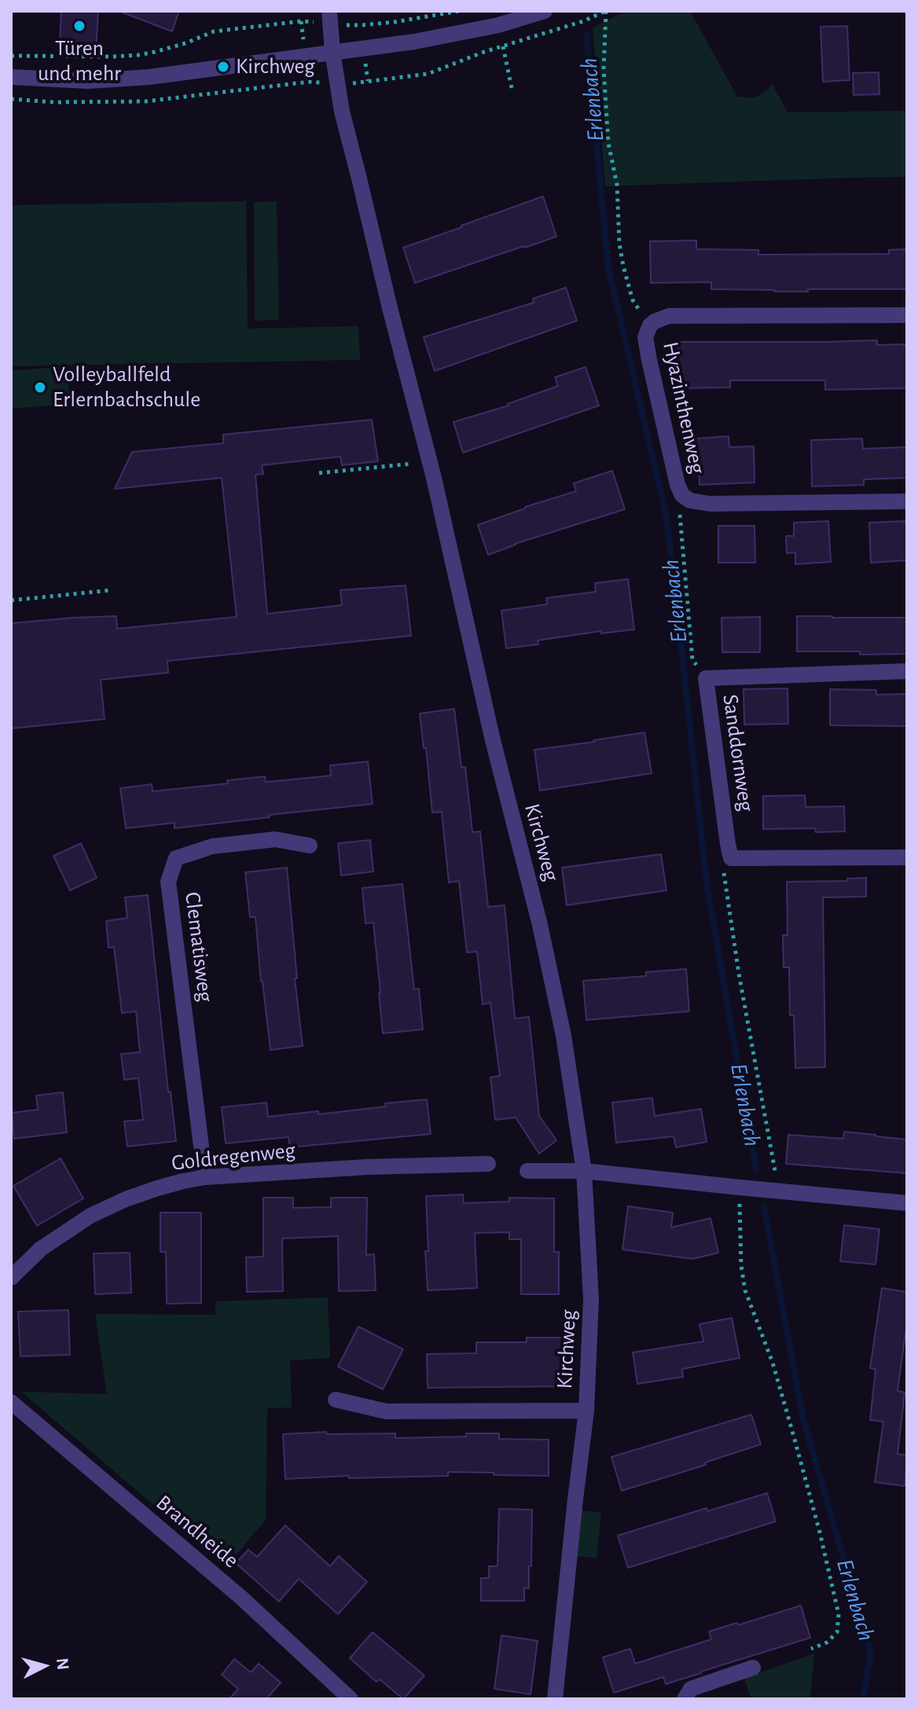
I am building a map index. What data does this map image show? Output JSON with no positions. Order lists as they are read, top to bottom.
{
  "streets": {
    "street": [
      "Hyazinthenweg",
      "Sanddornweg",
      "Kirchweg",
      "Clematisweg",
      "Goldregenweg",
      "Brandheide"
    ]
  },
  "crossings": [
    ["Clematisweg", "Goldregenweg"]
  ],
  "water": ["Erlenbach"],
  "places": ["Türen und mehr", "Kirchweg", "Volleyballfeld Erlernbachschule"],
  "north": "right"
}
